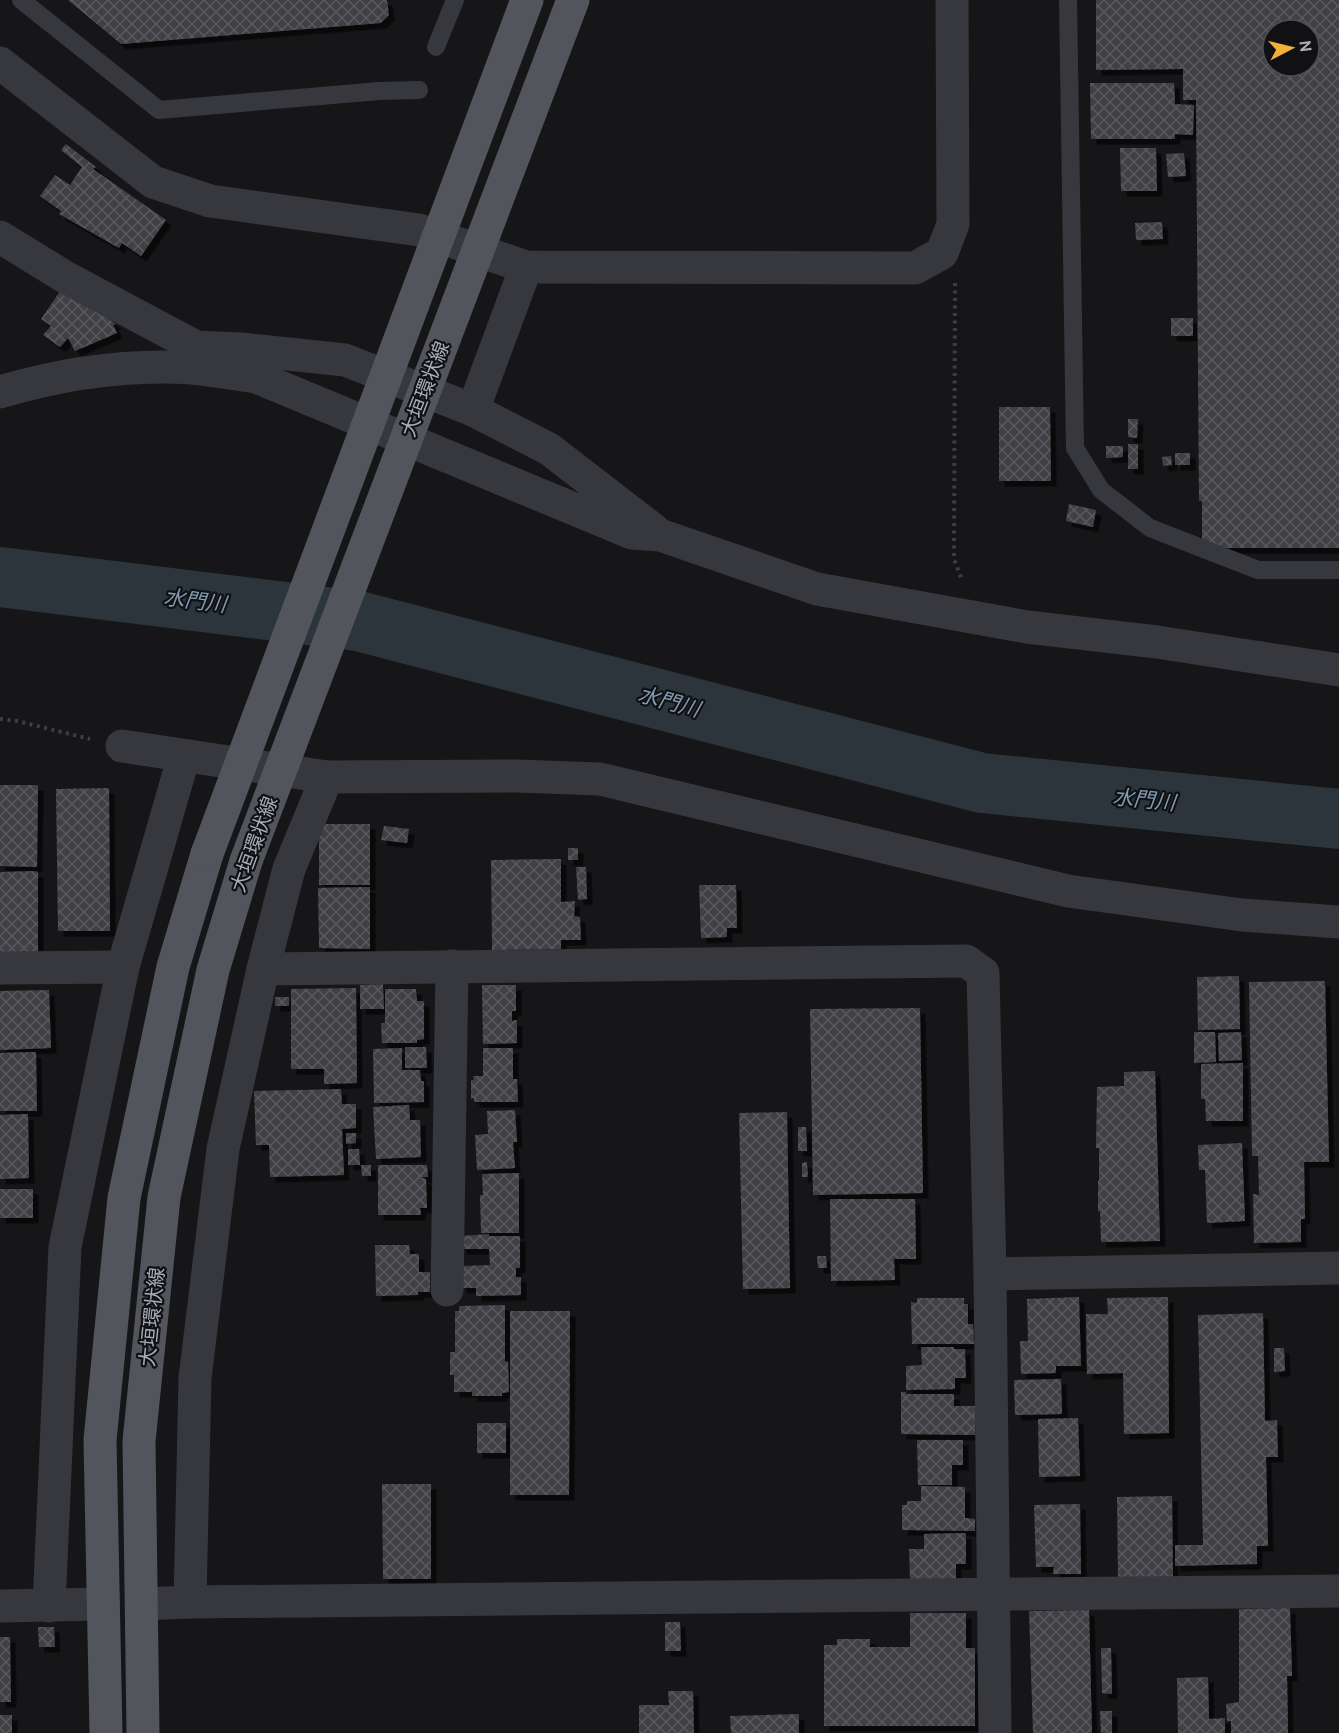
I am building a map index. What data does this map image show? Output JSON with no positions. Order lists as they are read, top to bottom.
{
  "streets": {
    "main road": ["大垣環状線"]
  },
  "water": ["水門川"],
  "north": "right"
}
